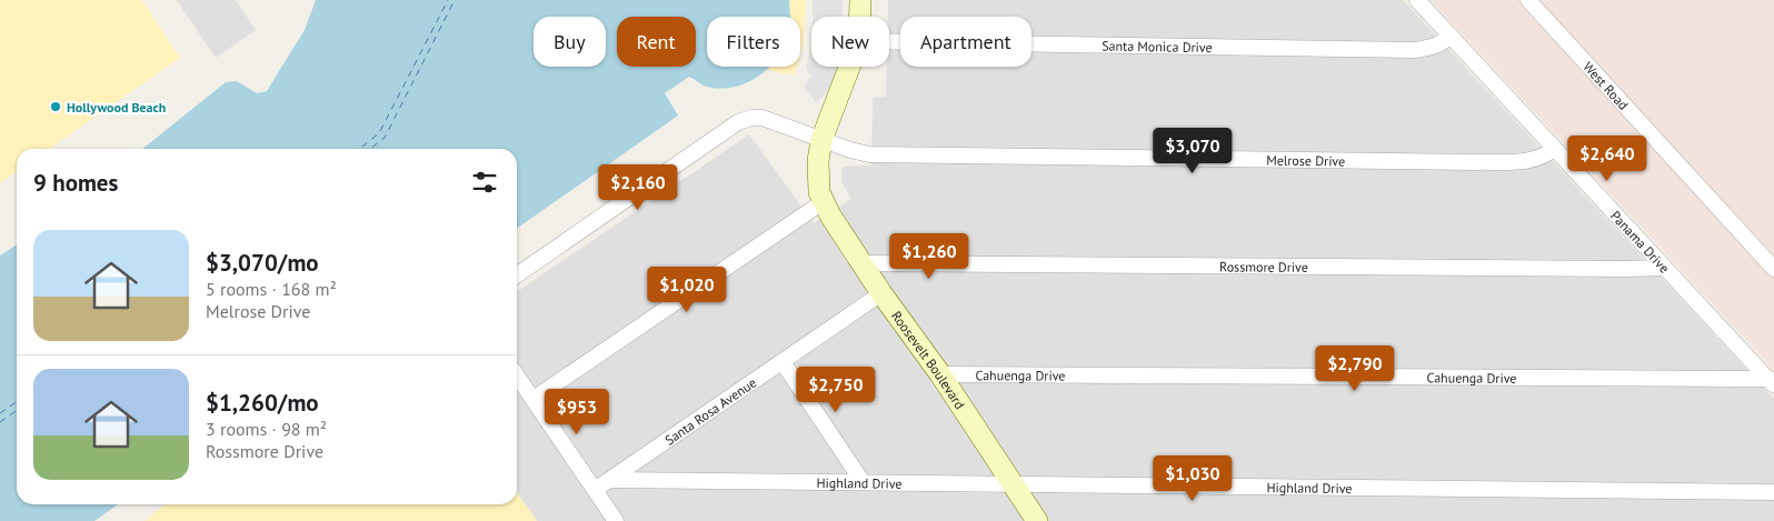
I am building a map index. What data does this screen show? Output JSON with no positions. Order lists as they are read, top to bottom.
{
  "streets": {
    "street": [
      "Santa Monica Drive",
      "West Road",
      "Melrose Drive",
      "Panama Drive",
      "Rossmore Drive",
      "Roosevelt Boulevard",
      "Cahuenga Drive",
      "Santa Rosa Avenue",
      "Highland Drive"
    ]
  },
  "crossings": [
    ["Santa Monica Drive", "Panama Drive"],
    ["Melrose Drive", "Panama Drive"],
    ["Melrose Drive", "Roosevelt Boulevard"],
    ["Panama Drive", "Rossmore Drive"],
    ["Panama Drive", "Cahuenga Drive"],
    ["Rossmore Drive", "Roosevelt Boulevard"],
    ["Roosevelt Boulevard", "Cahuenga Drive"],
    ["Roosevelt Boulevard", "Santa Rosa Avenue"],
    ["Roosevelt Boulevard", "Highland Drive"],
    ["Santa Rosa Avenue", "Highland Drive"]
  ],
  "places": ["Hollywood Beach"],
  "page": {
    "chip": [
      "Buy",
      "Rent",
      "Filters",
      "New",
      "Apartment"
    ],
    "price": [
      "$3,070",
      "$2,640",
      "$2,160",
      "$1,260",
      "$1,020",
      "$2,790",
      "$2,750",
      "$953",
      "$1,030"
    ],
    "heading": "9 homes",
    "list": [
      {
        "name": "$3,070/mo",
        "note": "5 rooms · 168 m² · Melrose Drive"
      },
      {
        "name": "$1,260/mo",
        "note": "3 rooms · 98 m² · Rossmore Drive"
      }
    ]
  }
}
